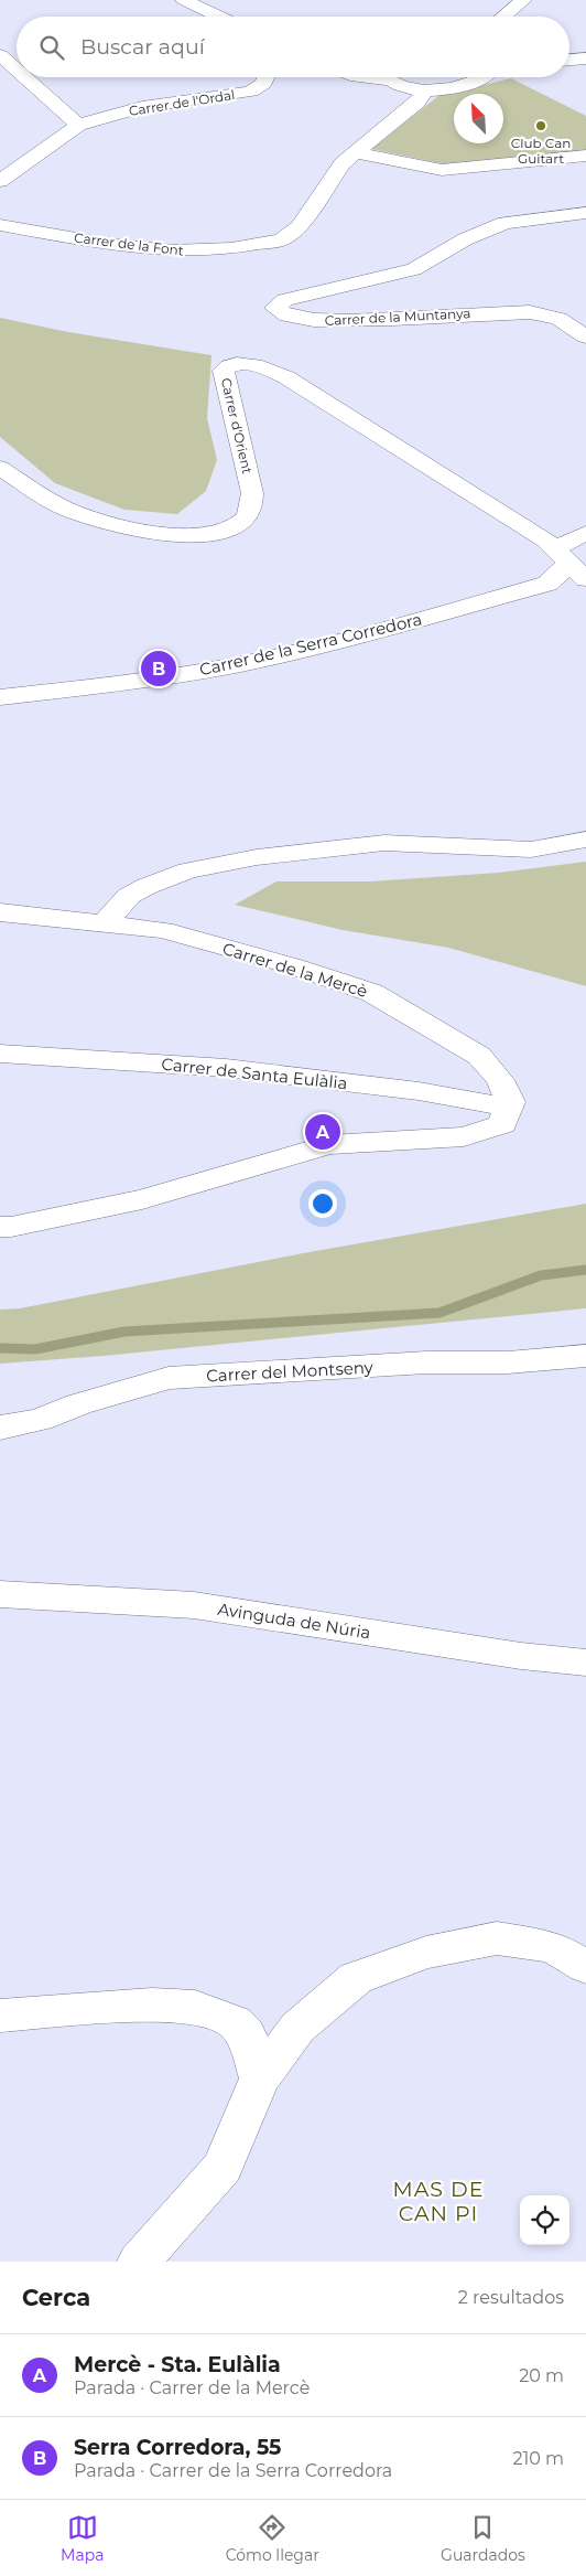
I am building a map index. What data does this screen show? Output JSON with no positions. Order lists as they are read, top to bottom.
{
  "streets": {
    "street": [
      "Carrer de l'Ordal",
      "Carrer de la Font",
      "Carrer de la Muntanya",
      "Carrer d'Orient",
      "Carrer de la Serra Corredora",
      "Carrer de la Mercè",
      "Carrer de Santa Eulàlia",
      "Carrer del Montseny",
      "Avinguda de Núria"
    ]
  },
  "crossings": [
    ["Carrer de la Mercè", "Carrer de Santa Eulàlia"]
  ],
  "districts": ["MAS DE CAN PI"],
  "places": ["Club Can Guitart"],
  "north": "top left",
  "page": {
    "search": "Buscar aquí",
    "pins": ["B", "A"],
    "heading": ["Cerca", "2 resultados"],
    "list": [
      {
        "mark": "A",
        "name": "Mercè - Sta. Eulàlia",
        "note": "Parada · Carrer de la Mercè",
        "value": "20 m"
      },
      {
        "mark": "B",
        "name": "Serra Corredora, 55",
        "note": "Parada · Carrer de la Serra Corredora",
        "value": "210 m"
      }
    ],
    "nav": ["Mapa", "Cómo llegar", "Guardados"]
  }
}
